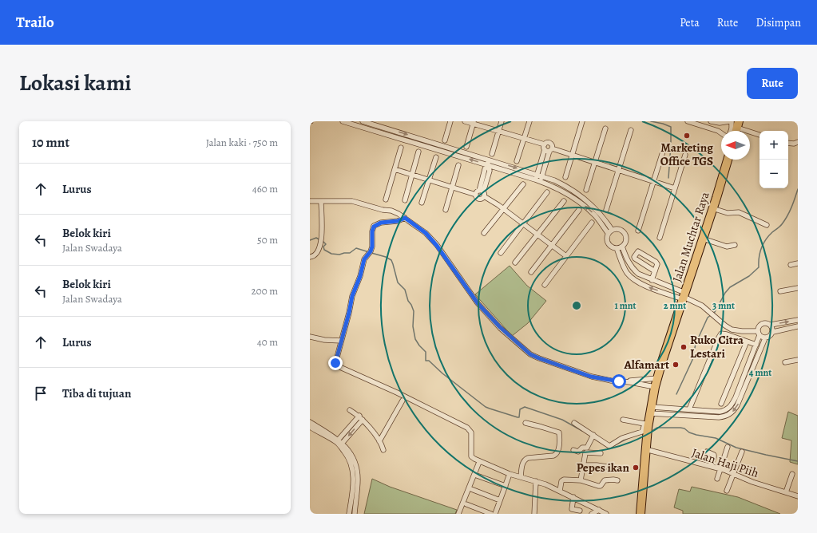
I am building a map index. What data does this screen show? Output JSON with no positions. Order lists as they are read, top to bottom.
{
  "streets": {
    "highway": ["Jalan Muchtar Raya"],
    "street": ["Jalan Haji Piih"]
  },
  "crossings": [
    ["Jalan Muchtar Raya", "Jalan Haji Piih"]
  ],
  "places": [
    "Marketing Office TGS",
    "Ruko Citra Lestari",
    "Alfamart",
    "Pepes ikan"
  ],
  "north": "left",
  "page": {
    "header": "Trailo",
    "nav": ["Peta", "Rute", "Disimpan"],
    "title": "Lokasi kami",
    "buttons": "Rute",
    "heading": ["10 mnt", "Jalan kaki · 750 m"],
    "map_buttons": ["+", "−"],
    "list": [
      ["Lurus", "460 m"],
      ["Belok kiri", "Jalan Swadaya", "50 m"],
      ["Belok kiri", "Jalan Swadaya", "200 m"],
      ["Lurus", "40 m"],
      "Tiba di tujuan"
    ]
  },
  "rings": [
    "1 mnt",
    "2 mnt",
    "3 mnt",
    "4 mnt"
  ]
}
